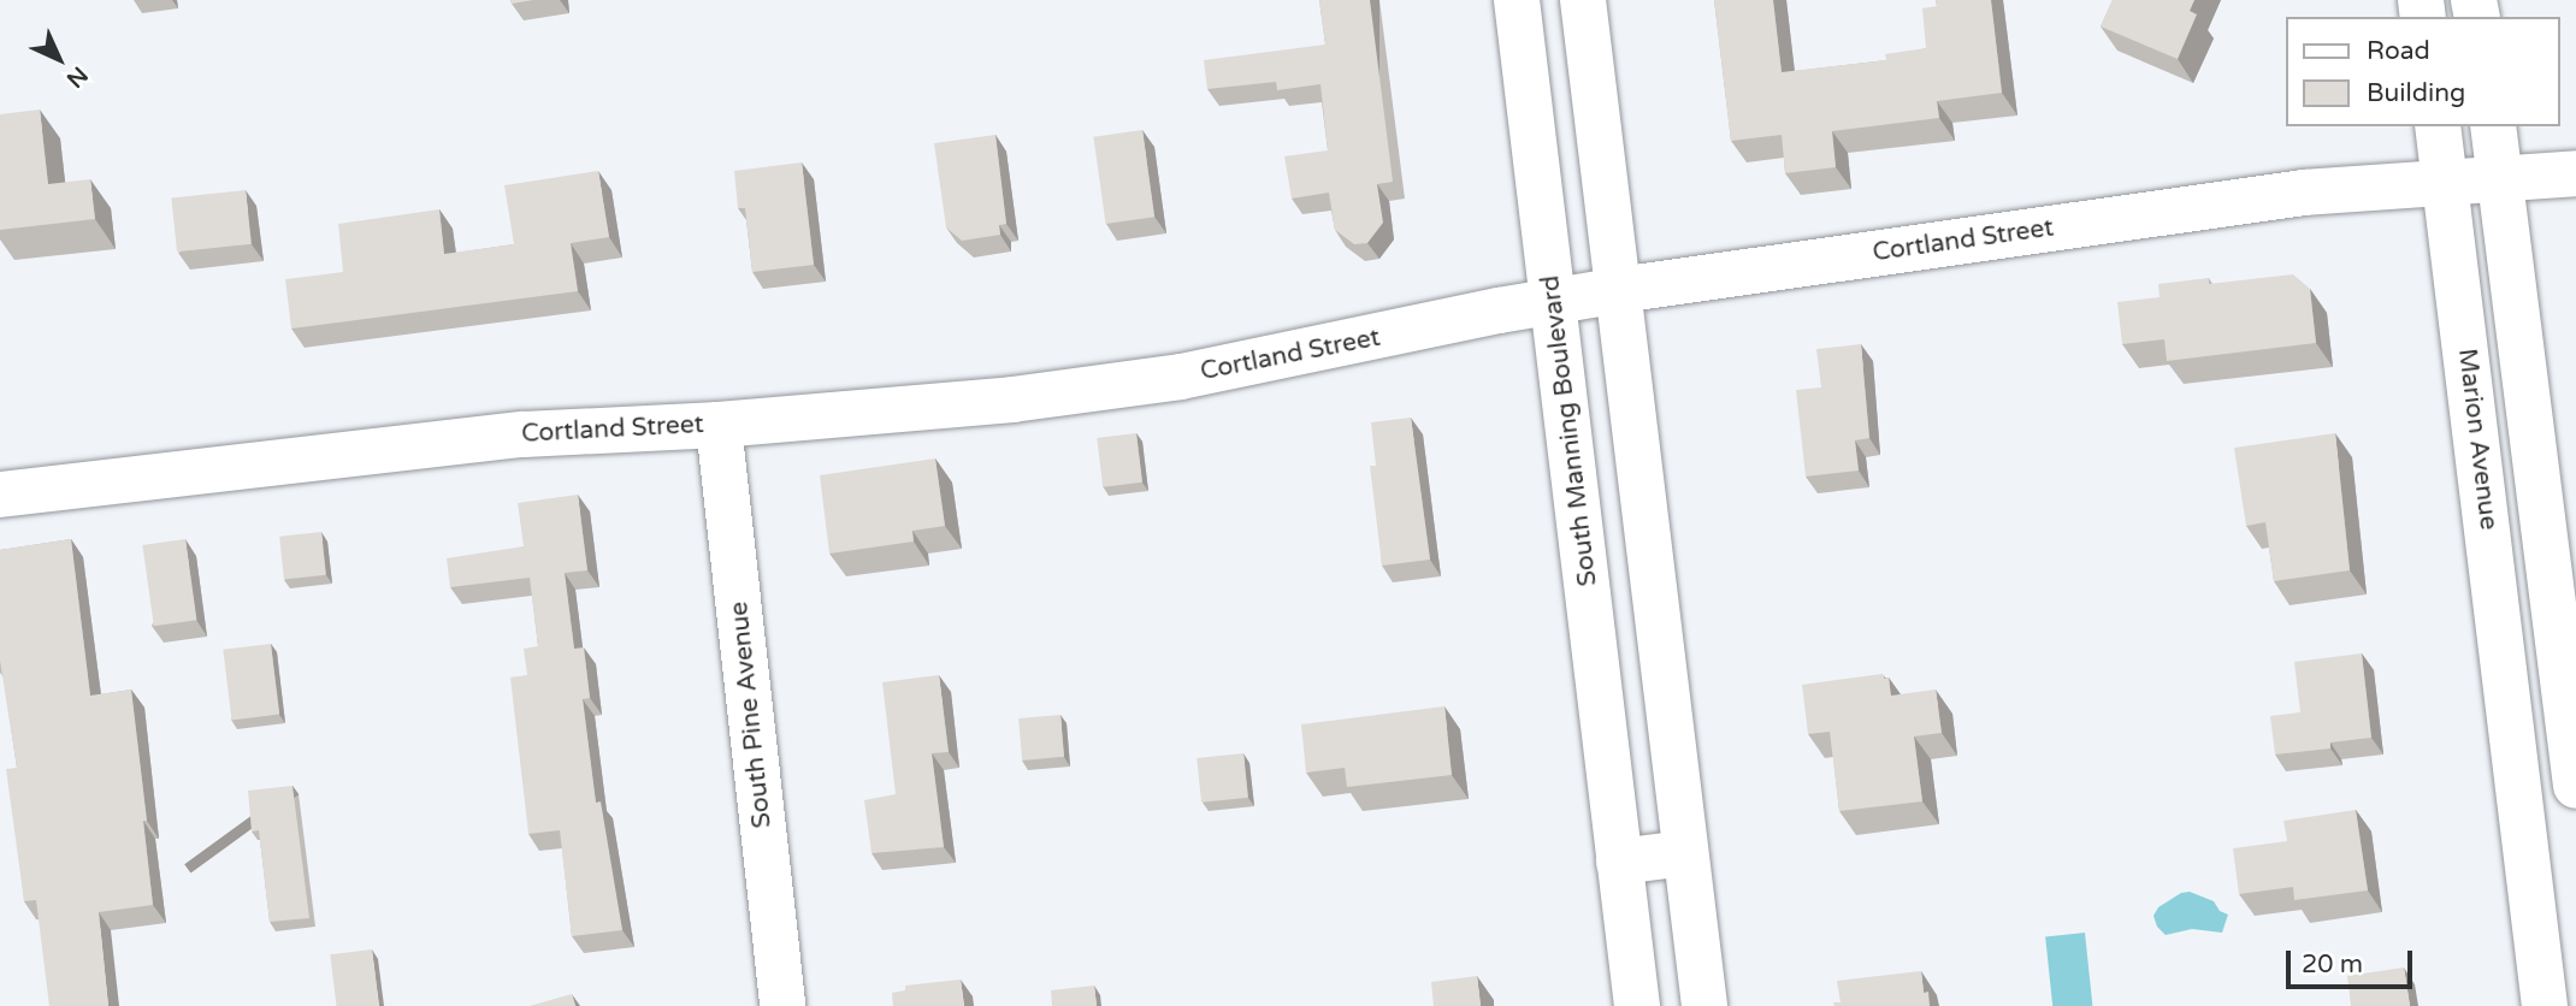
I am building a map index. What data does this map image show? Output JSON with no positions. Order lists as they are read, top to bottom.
{
  "streets": {
    "street": [
      "Cortland Street",
      "South Manning Boulevard",
      "Marion Avenue",
      "South Pine Avenue"
    ]
  },
  "crossings": [
    ["Cortland Street", "South Manning Boulevard"],
    ["Cortland Street", "Marion Avenue"],
    ["Cortland Street", "South Pine Avenue"]
  ],
  "legend": ["Road", "Building"],
  "scale_bar": "20 m",
  "north": "bottom right"
}
